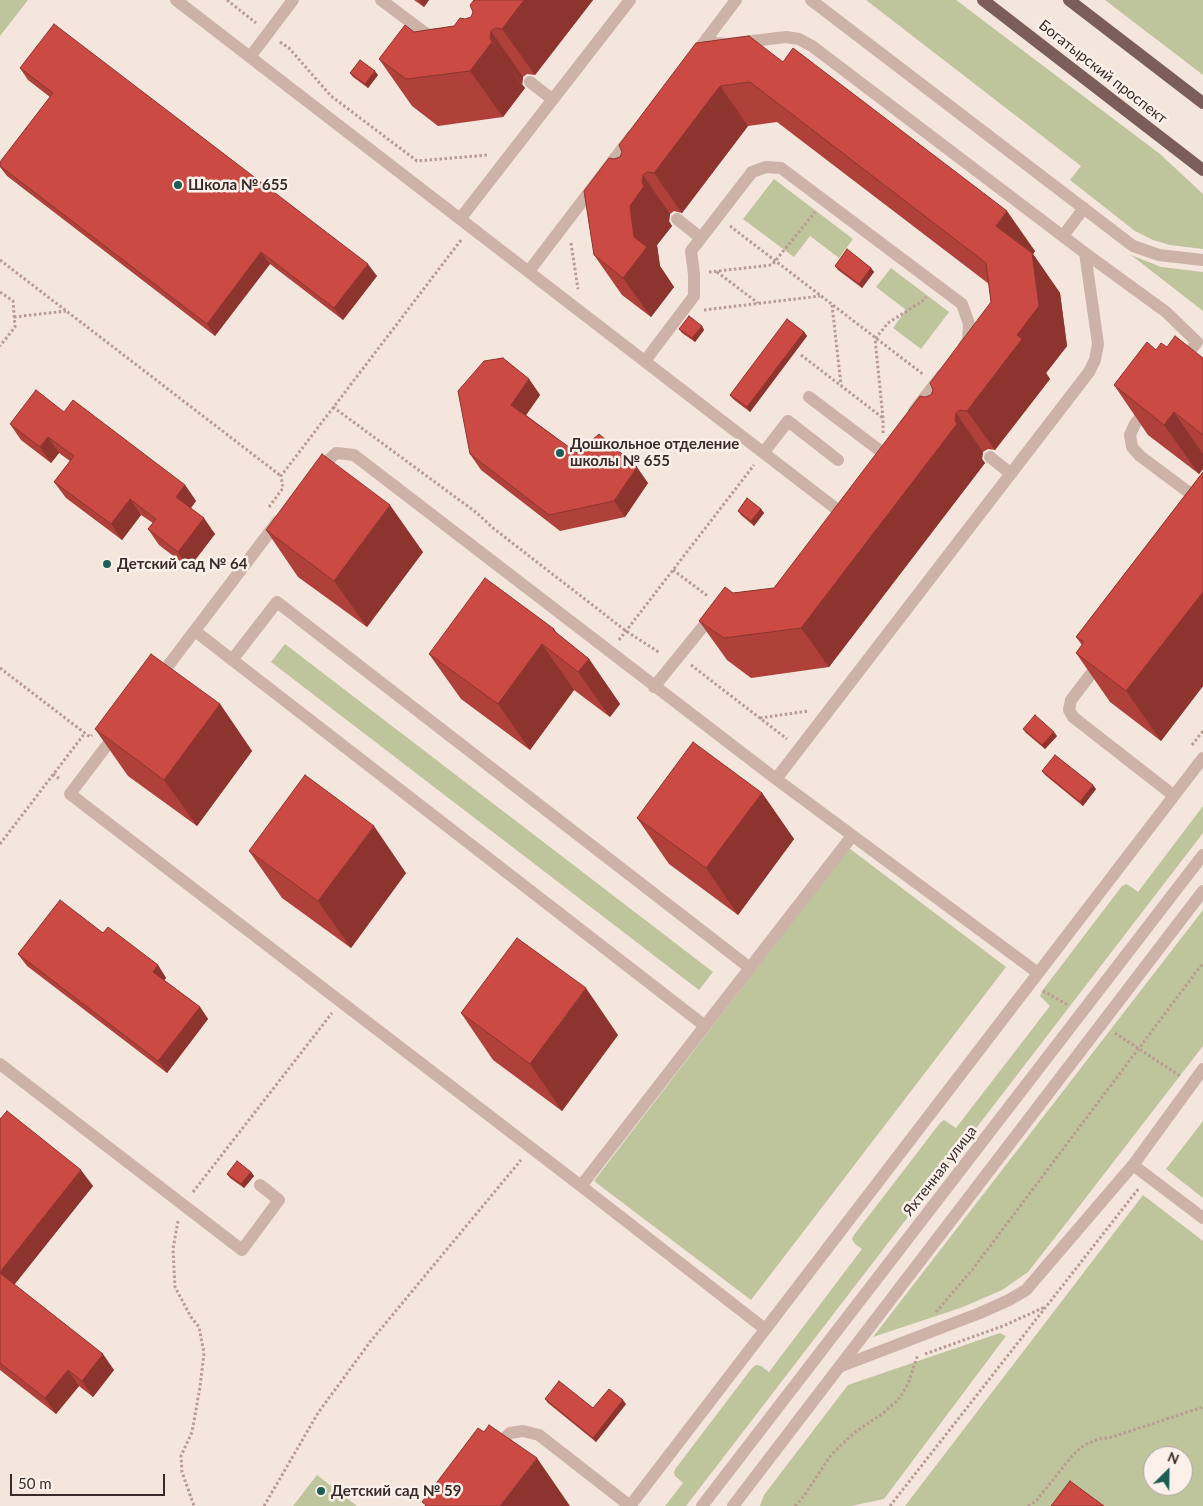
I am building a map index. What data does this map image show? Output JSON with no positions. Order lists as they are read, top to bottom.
{
  "streets": {
    "main road": ["Богатырский проспект"],
    "street": ["Яхтенная улица"]
  },
  "places": [
    "Школа № 655",
    "Дошкольное отделение школы № 655",
    "Детский сад № 64",
    "Детский сад № 59"
  ],
  "scale_bar": "50 m",
  "north": "top right"
}
